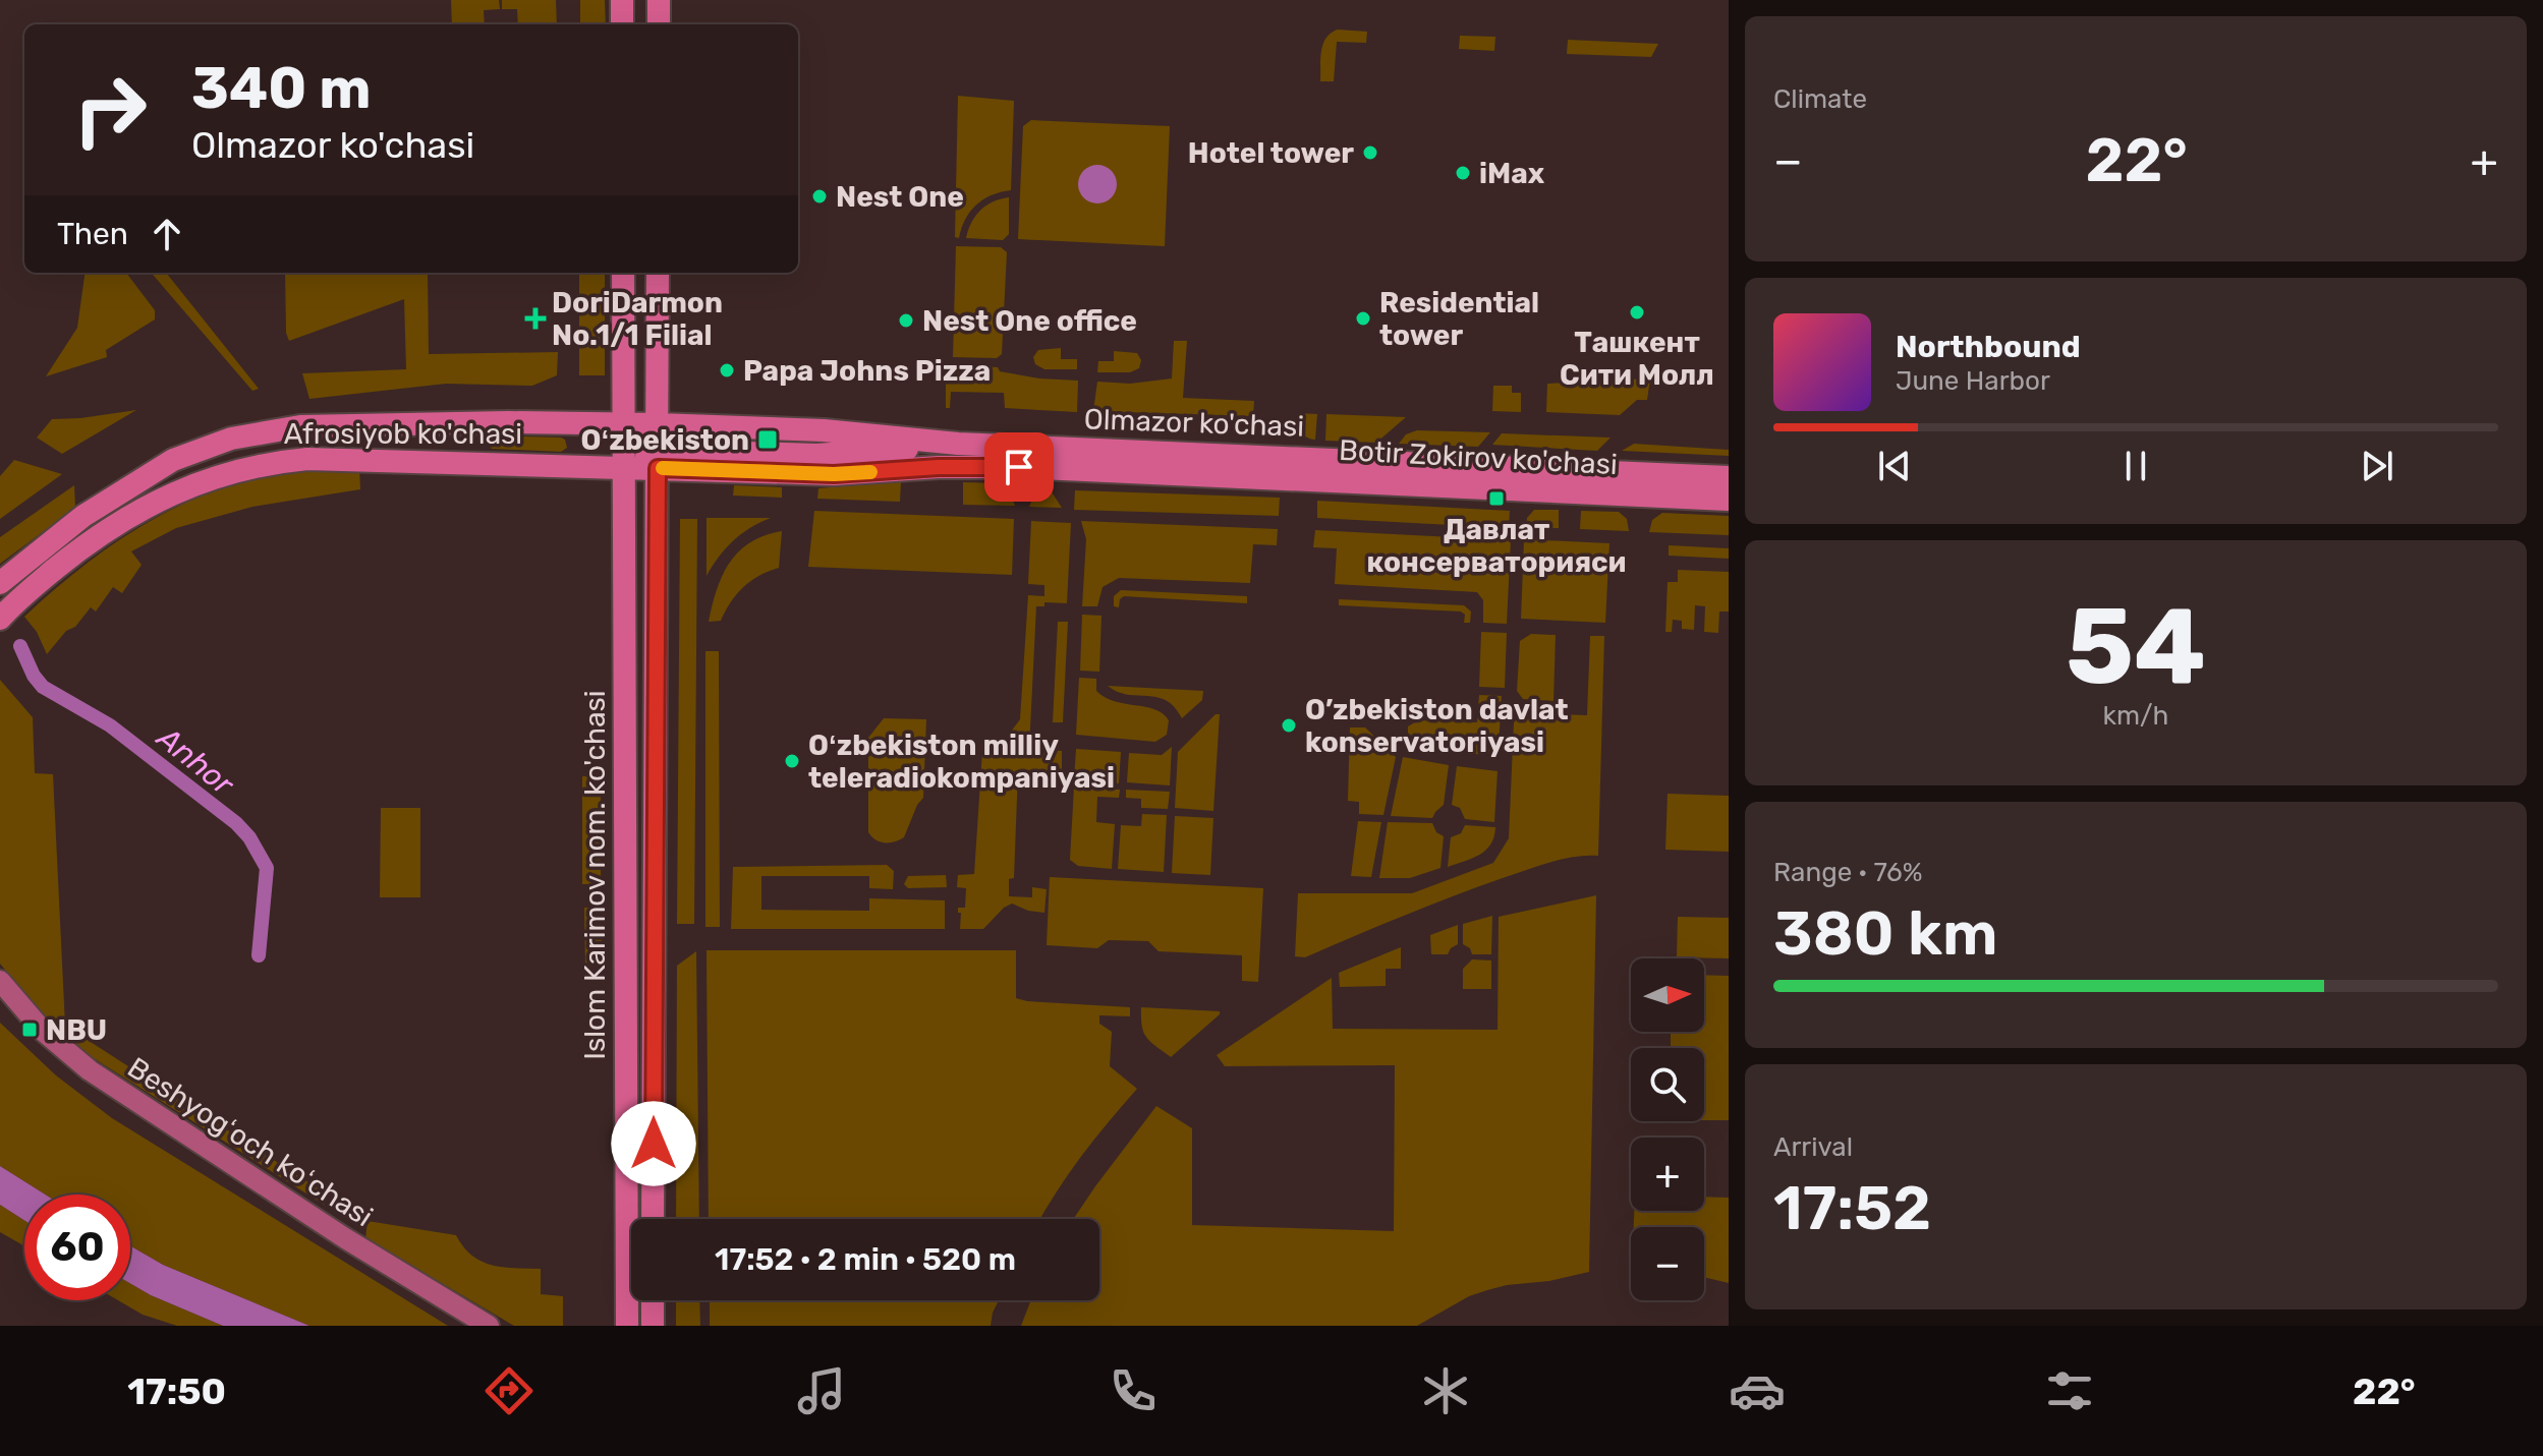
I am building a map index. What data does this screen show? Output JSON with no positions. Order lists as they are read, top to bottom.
{
  "streets": {
    "main road": [
      "Olmazor ko'chasi",
      "Afrosiyob ko'chasi",
      "Botir Zokirov ko'chasi",
      "Islom Karimov nom. ko'chasi"
    ],
    "street": ["Beshyogʻoch koʻchasi"]
  },
  "crossings": [
    ["Olmazor ko'chasi", "Afrosiyob ko'chasi"],
    ["Olmazor ko'chasi", "Islom Karimov nom. ko'chasi"],
    ["Afrosiyob ko'chasi", "Botir Zokirov ko'chasi"],
    ["Afrosiyob ko'chasi", "Islom Karimov nom. ko'chasi"],
    ["Botir Zokirov ko'chasi", "Islom Karimov nom. ko'chasi"]
  ],
  "water": ["Anhor"],
  "places": {
    "other": [
      "Hotel tower",
      "iMax",
      "Nest One",
      "Ташкент Сити Молл",
      "Residential tower",
      "Nest One office",
      "Papa Johns Pizza",
      "O’zbekiston davlat konservatoriyasi",
      "Oʻzbekiston milliy teleradiokompaniyasi"
    ],
    "health": ["DoriDarmon No.1/1 Filial"],
    "transit": ["Oʻzbekiston", "Давлат консерваторияси", "NBU"]
  },
  "north": "right",
  "page": {
    "tile": [
      "Climate",
      ["54", "km/h"],
      ["Range · 76%", "380 km"],
      ["Arrival", "17:52"]
    ],
    "turn": ["340 m", "Olmazor ko'chasi"],
    "heat": ["−", "22°", "+"],
    "then": "Then",
    "song": ["Northbound", "June Harbor"],
    "map_buttons": ["+", "−"],
    "limit": "60",
    "trip": "17:52 · 2 min · 520 m",
    "tabs": ["17:50", "22°"]
  }
}
